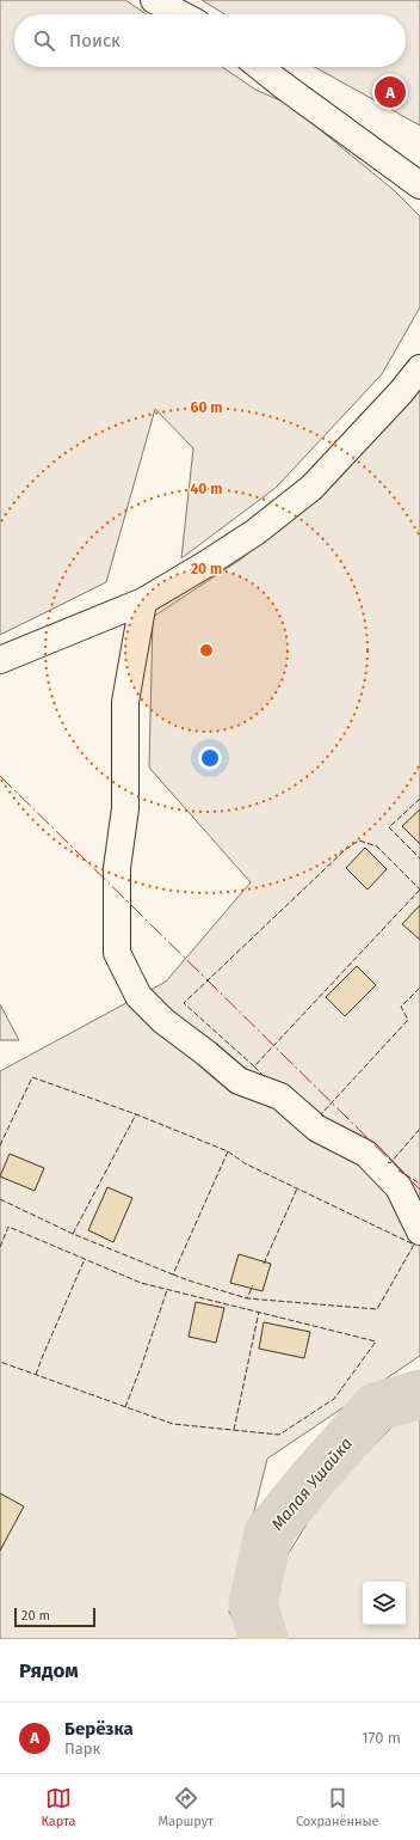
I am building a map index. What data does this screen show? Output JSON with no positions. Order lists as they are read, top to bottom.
{
  "water": ["Малая Ушайка"],
  "scale_bar": "20 m",
  "page": {
    "search": "Поиск",
    "pins": "A",
    "scale": "20 m",
    "heading": "Рядом",
    "list": [
      {
        "mark": "A",
        "name": "Берёзка",
        "note": "Парк",
        "value": "170 m"
      }
    ],
    "nav": ["Карта", "Маршрут", "Сохранённые"]
  },
  "rings": ["60 m", "40 m", "20 m"]
}
